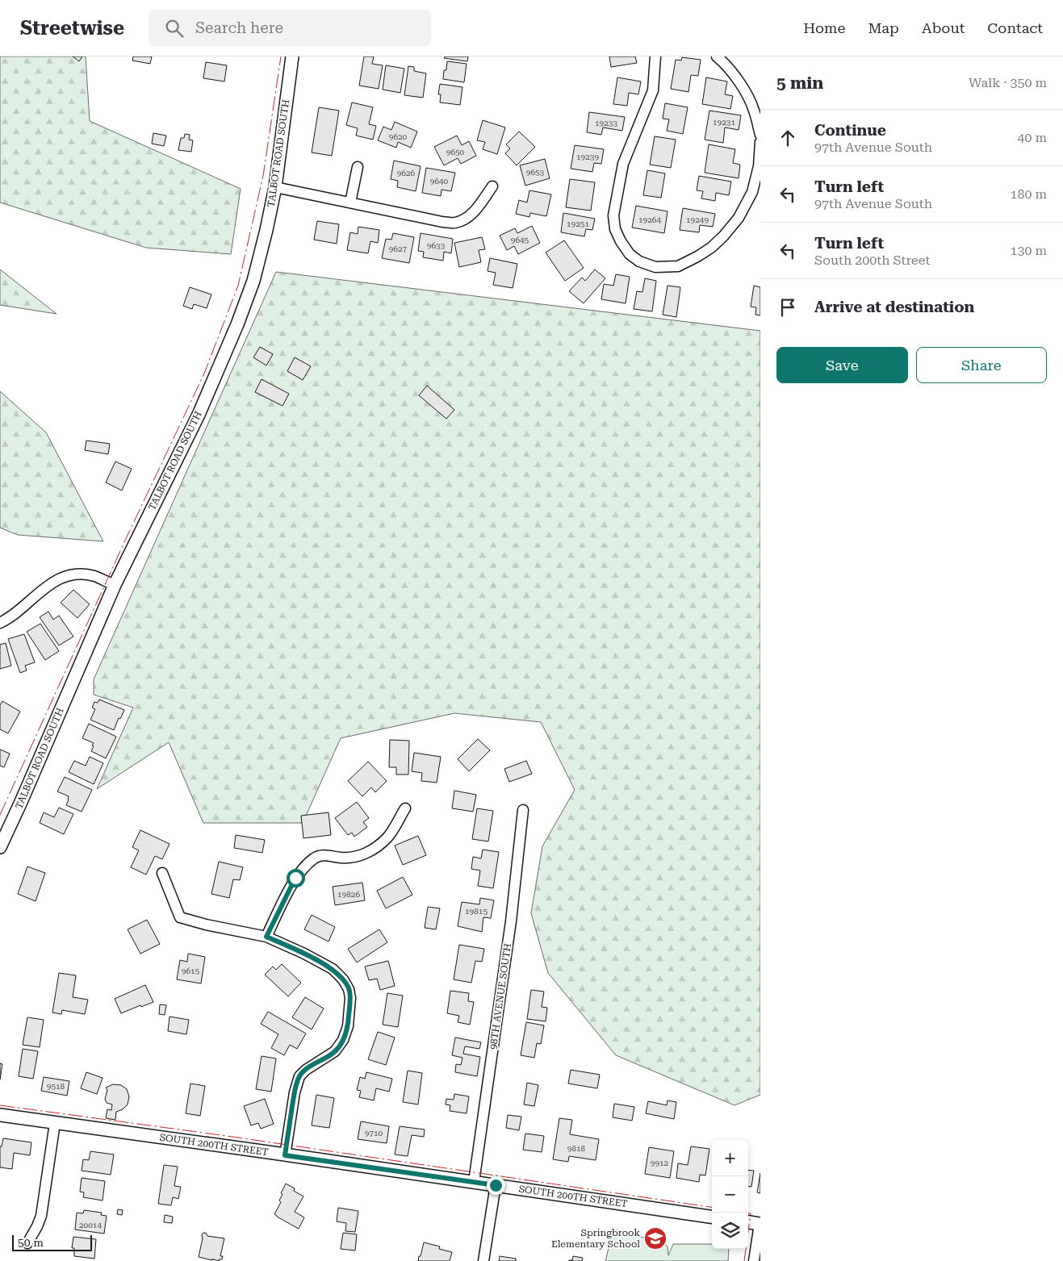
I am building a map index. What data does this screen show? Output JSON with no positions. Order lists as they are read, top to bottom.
{
  "streets": {
    "street": ["TALBOT ROAD SOUTH", "98TH AVENUE SOUTH", "SOUTH 200TH STREET"]
  },
  "crossings": [
    ["98TH AVENUE SOUTH", "SOUTH 200TH STREET"]
  ],
  "places": {
    "school or university": ["Springbrook Elementary School"]
  },
  "house_numbers": [
    "19231",
    "19233",
    "9620",
    "9650",
    "19239",
    "9653",
    "9626",
    "9640",
    "19264",
    "19249",
    "19251",
    "9645",
    "9633",
    "9627",
    "19826",
    "19815",
    "9615",
    "9518",
    "9710",
    "9818",
    "9912",
    "20014"
  ],
  "scale_bar": "50 m",
  "page": {
    "header": "Streetwise",
    "search": "Search here",
    "nav": [
      "Home",
      "Map",
      "About",
      "Contact"
    ],
    "heading": ["5 min", "Walk · 350 m"],
    "list": [
      ["Continue", "97th Avenue South", "40 m"],
      ["Turn left", "97th Avenue South", "180 m"],
      ["Turn left", "South 200th Street", "130 m"],
      "Arrive at destination"
    ],
    "buttons": ["Save", "Share"],
    "map_buttons": ["+", "−"],
    "scale": "50 m"
  }
}
